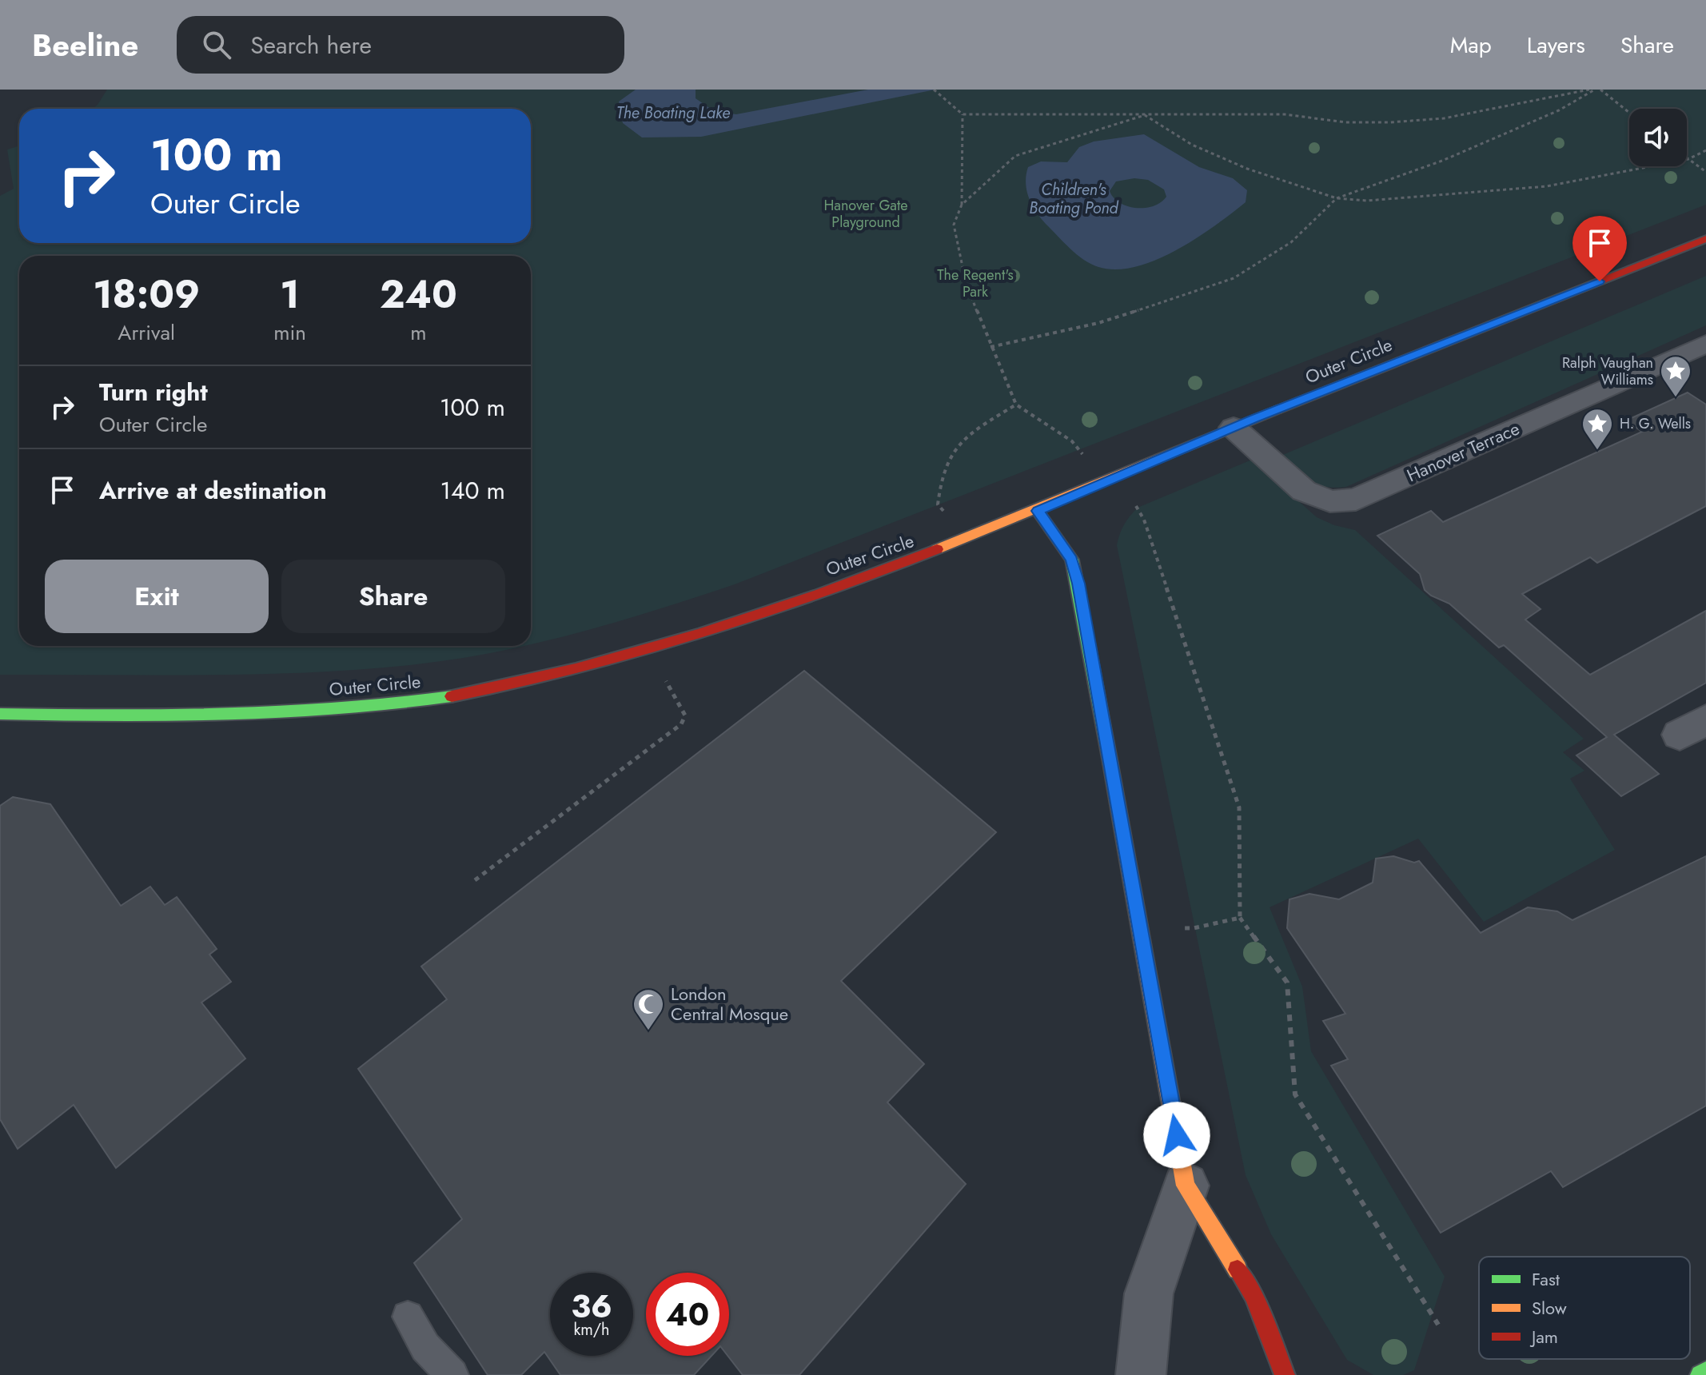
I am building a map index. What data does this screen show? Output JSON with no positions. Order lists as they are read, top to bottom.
{
  "streets": {
    "main road": ["Outer Circle"],
    "street": ["Hanover Terrace"]
  },
  "crossings": [
    ["Outer Circle", "Hanover Terrace"]
  ],
  "water": ["The Boating Lake", "Children's Boating Pond"],
  "parks": ["Hanover Gate Playground", "The Regent's Park"],
  "places": {
    "place": ["Ralph Vaughan Williams", "H. G. Wells"],
    "mosque": ["London Central Mosque"]
  },
  "legend": ["Fast", "Slow", "Jam"],
  "page": {
    "header": "Beeline",
    "search": "Search here",
    "nav": ["Map", "Layers", "Share"],
    "turn": ["100 m", "Outer Circle"],
    "eta": [
      "18:09",
      "Arrival",
      "1",
      "min",
      "240",
      "m"
    ],
    "list": [
      {
        "name": "Turn right",
        "note": "Outer Circle",
        "value": "100 m"
      },
      {
        "name": "Arrive at destination",
        "value": "140 m"
      }
    ],
    "buttons": ["Exit", "Share"],
    "speed": "36 km/h",
    "limit": "40"
  }
}
